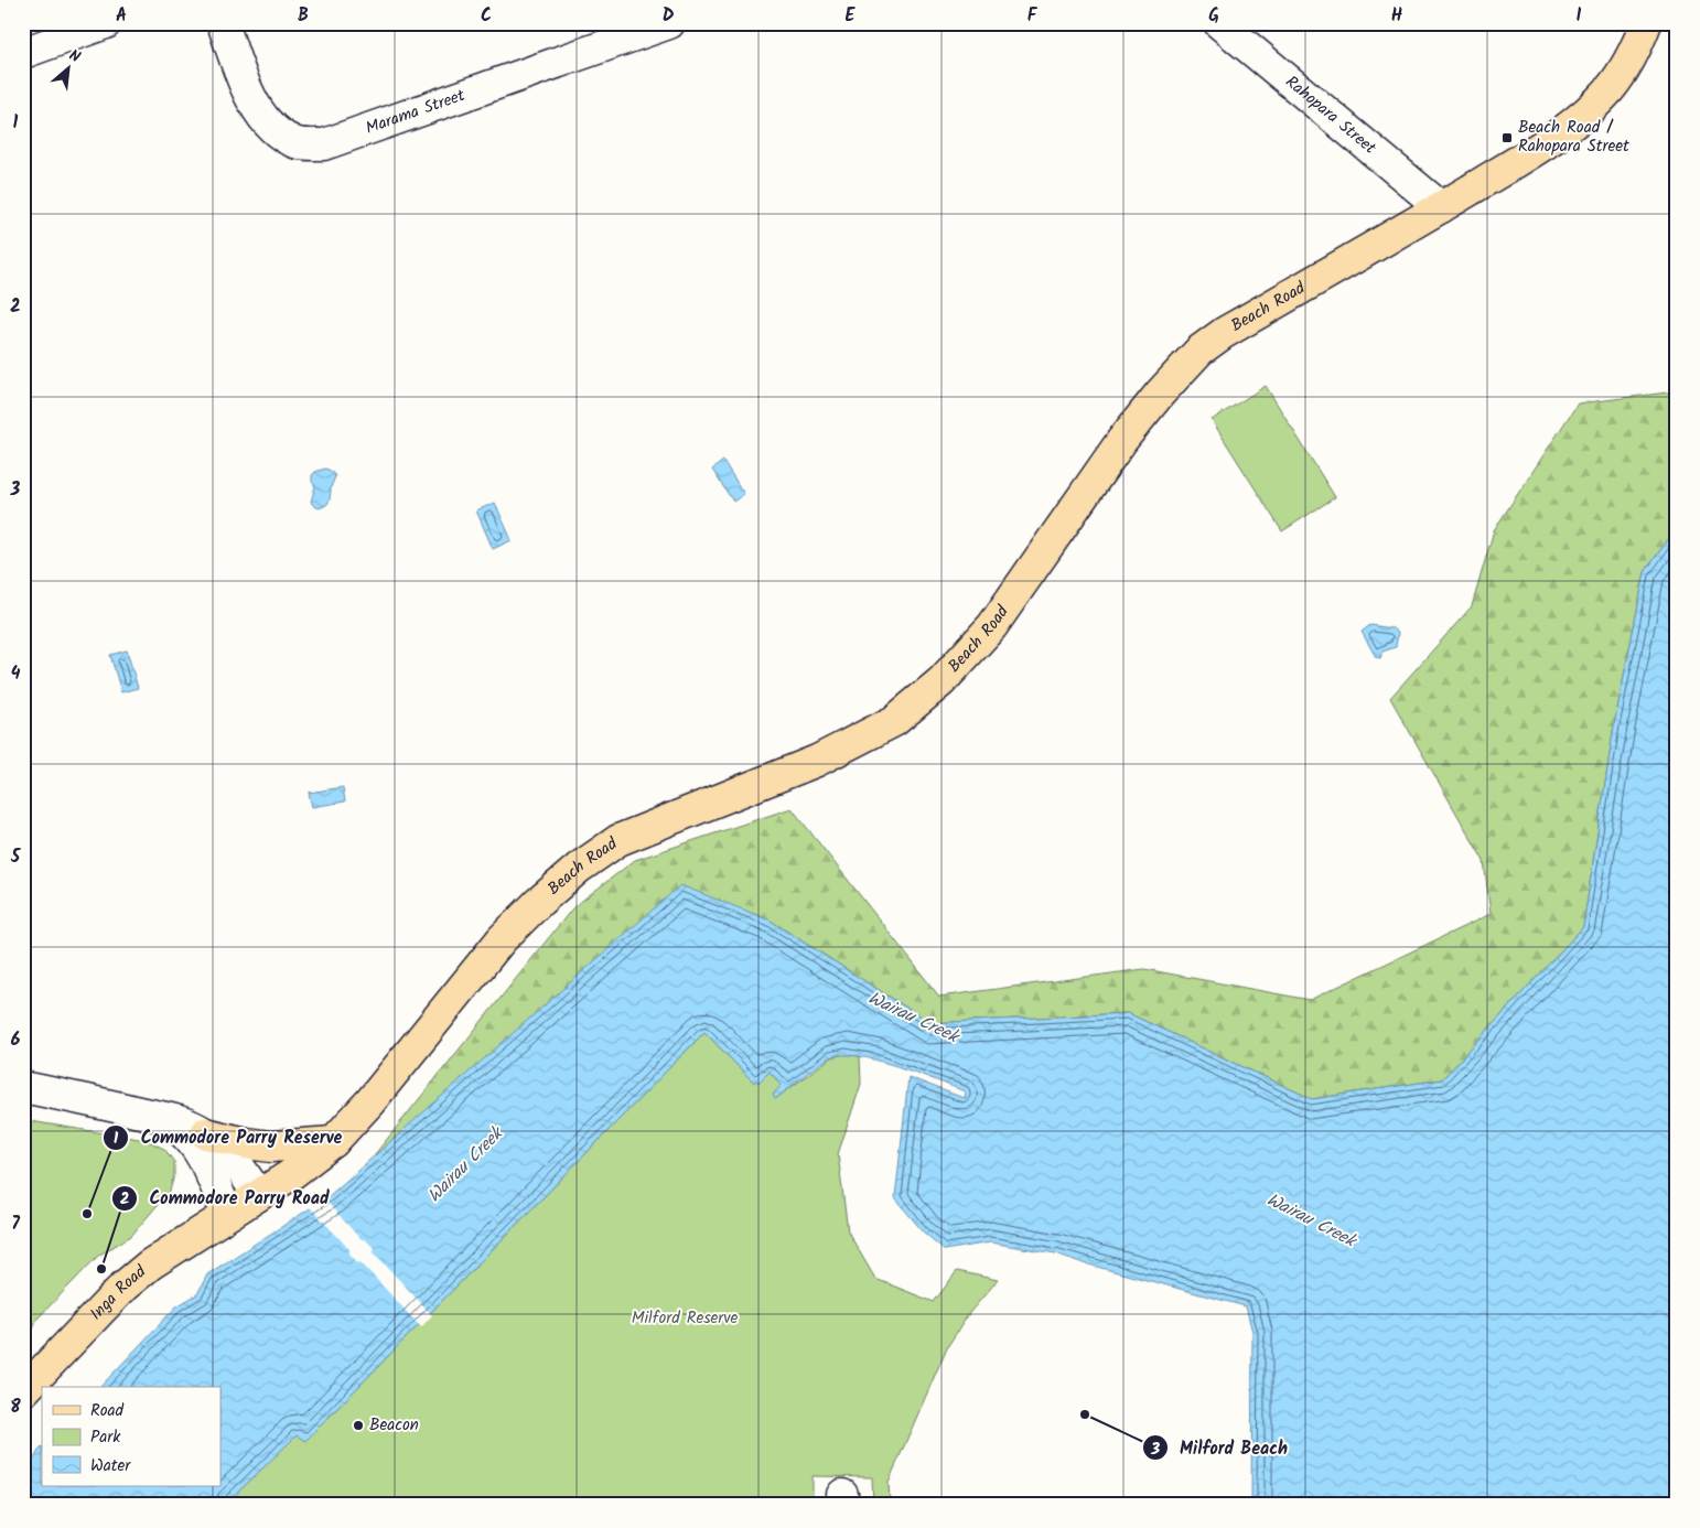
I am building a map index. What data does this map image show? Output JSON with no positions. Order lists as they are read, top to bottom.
{
  "streets": {
    "main road": ["Beach Road", "Inga Road"],
    "street": ["Marama Street", "Rahopara Street"]
  },
  "crossings": [
    ["Rahopara Street", "Beach Road"],
    ["Beach Road", "Inga Road"]
  ],
  "water": ["Wairau Creek"],
  "parks": ["Milford Reserve"],
  "places": {
    "transit": ["Beach Road / Rahopara Street"],
    "other": [
      "Commodore Parry Reserve",
      "Commodore Parry Road",
      "Milford Beach",
      "Beacon"
    ]
  },
  "legend": ["Road", "Park", "Water"],
  "north": "top right",
  "grid": {
    "columns": [
      "A",
      "B",
      "C",
      "D",
      "E",
      "F",
      "G",
      "H",
      "I"
    ],
    "rows": [
      "1",
      "2",
      "3",
      "4",
      "5",
      "6",
      "7",
      "8"
    ]
  }
}
